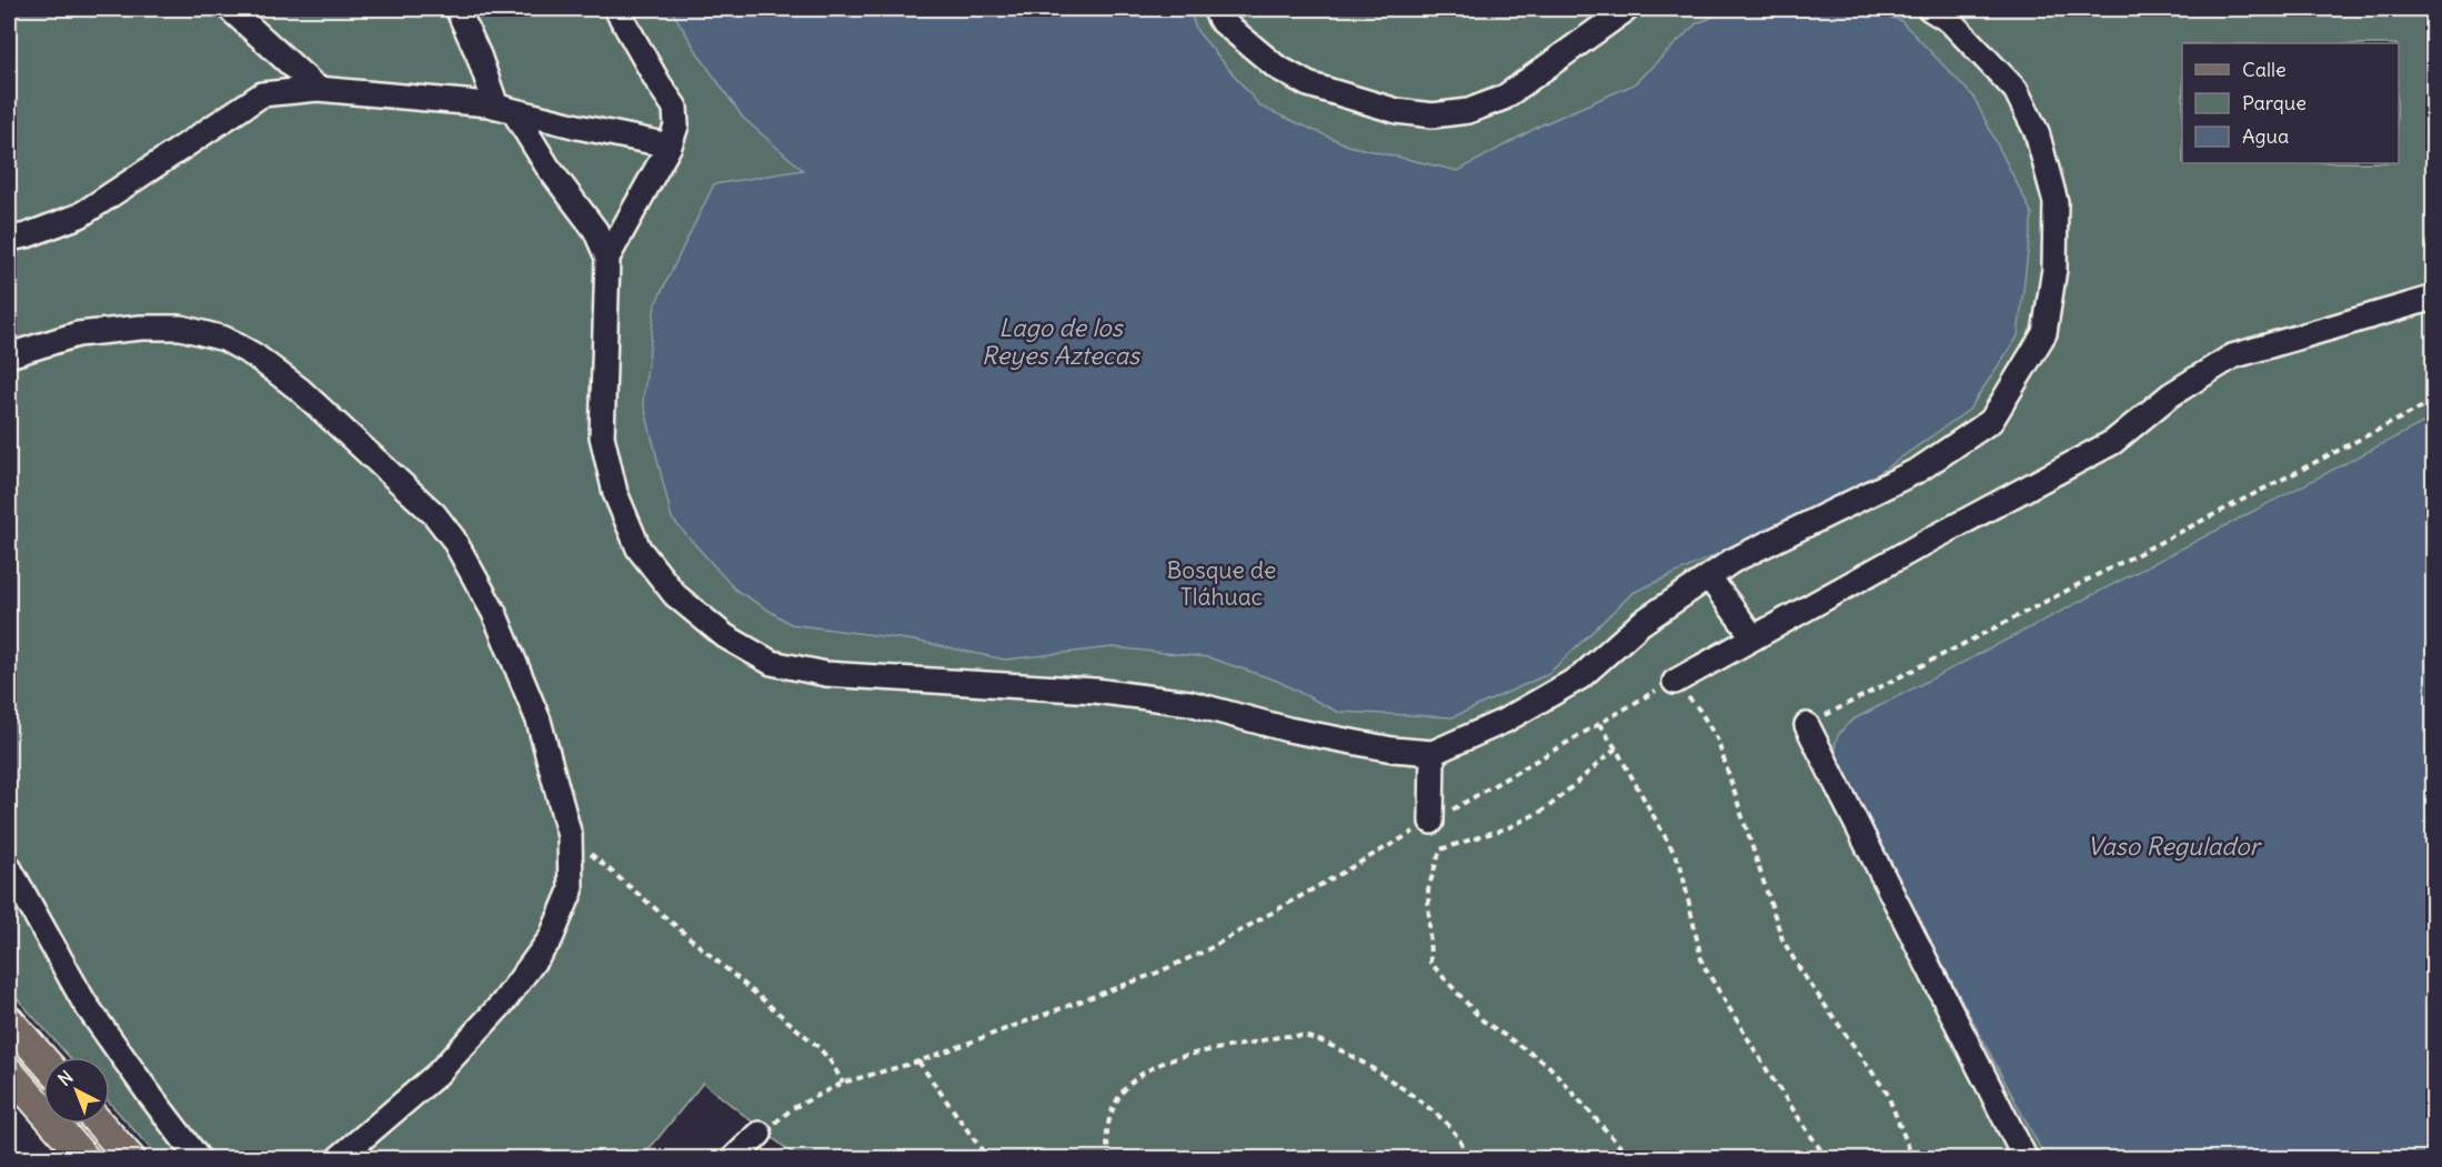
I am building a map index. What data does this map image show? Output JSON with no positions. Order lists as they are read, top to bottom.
{
  "water": ["Lago de los Reyes Aztecas", "Vaso Regulador"],
  "parks": ["Bosque de Tláhuac"],
  "legend": ["Calle", "Parque", "Agua"],
  "north": "top left"
}
